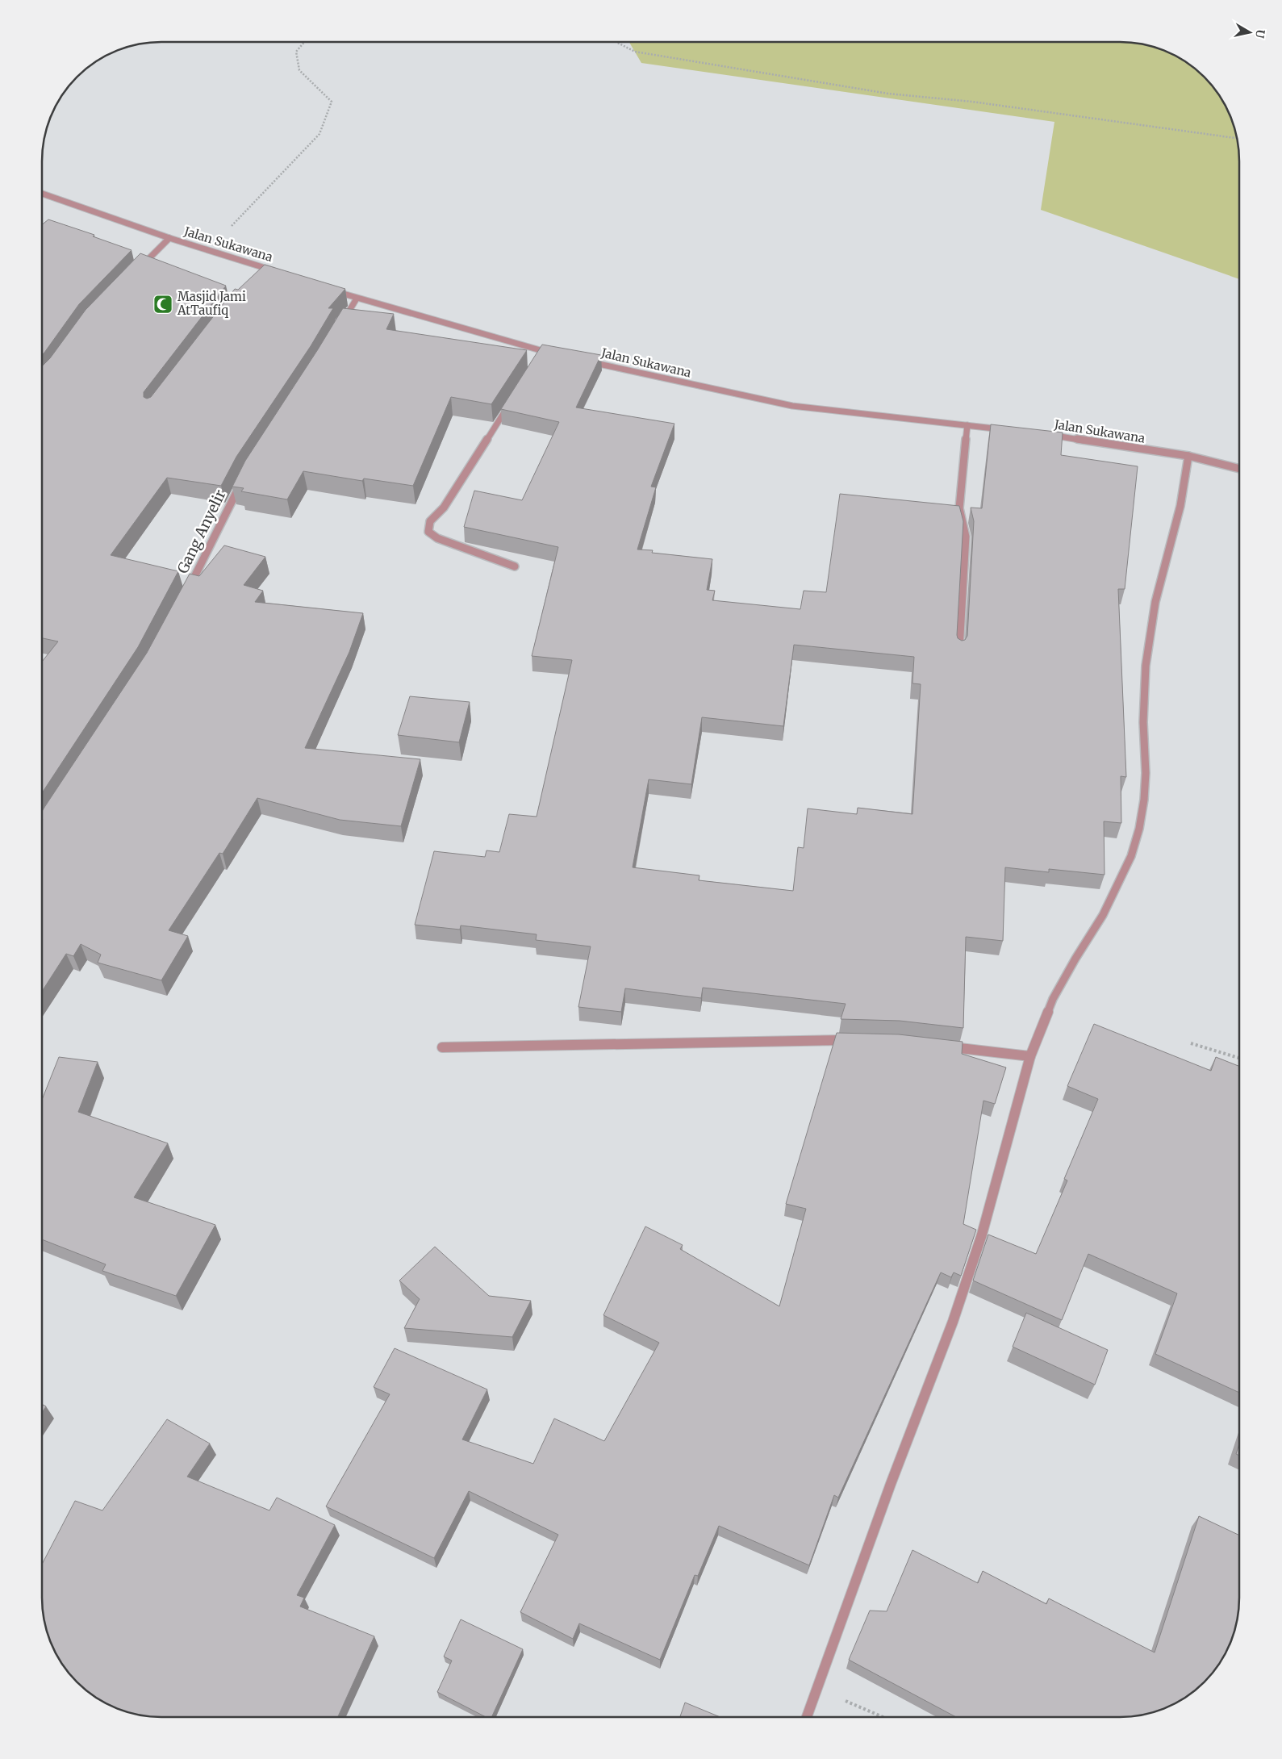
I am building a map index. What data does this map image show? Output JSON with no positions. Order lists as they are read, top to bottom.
{
  "streets": {
    "street": ["Jalan Sukawana", "Gang Anyelir"]
  },
  "places": {
    "mosque": ["Masjid Jami AtTaufiq"]
  },
  "north": "right"
}
